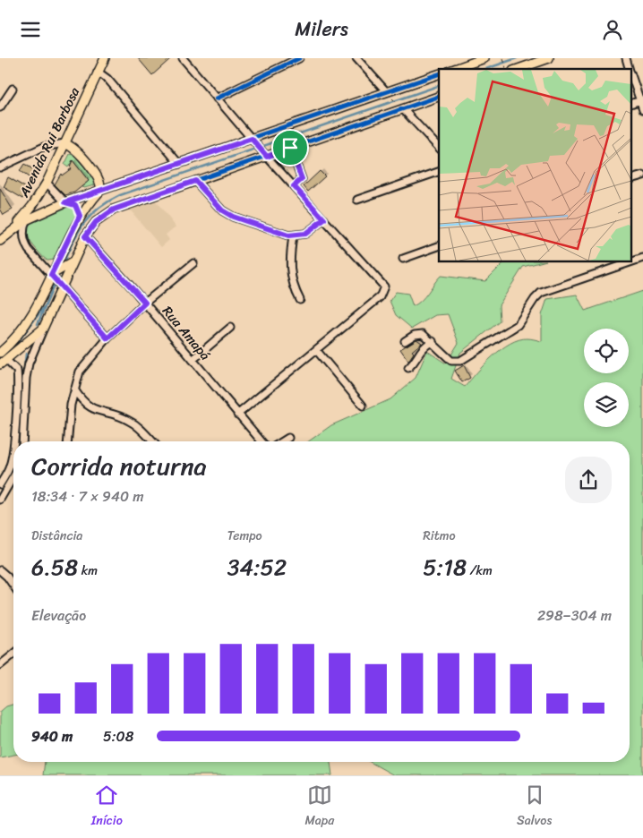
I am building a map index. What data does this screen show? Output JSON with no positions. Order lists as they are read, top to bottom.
{
  "streets": {
    "main road": ["Avenida Rui Barbosa"],
    "street": ["Rua Amapá"]
  },
  "page": {
    "header": "Milers",
    "heading": ["Corrida noturna", "18:34 · 7 × 940 m"],
    "stats": [
      ["Distância", "6.58 km"],
      ["Tempo", "34:52"],
      ["Ritmo", "5:18 /km"]
    ],
    "chart": ["Elevação", "298–304 m"],
    "list": [
      {
        "name": "940 m",
        "note": "5:08"
      }
    ],
    "tabs": ["Início", "Mapa", "Salvos"]
  }
}
